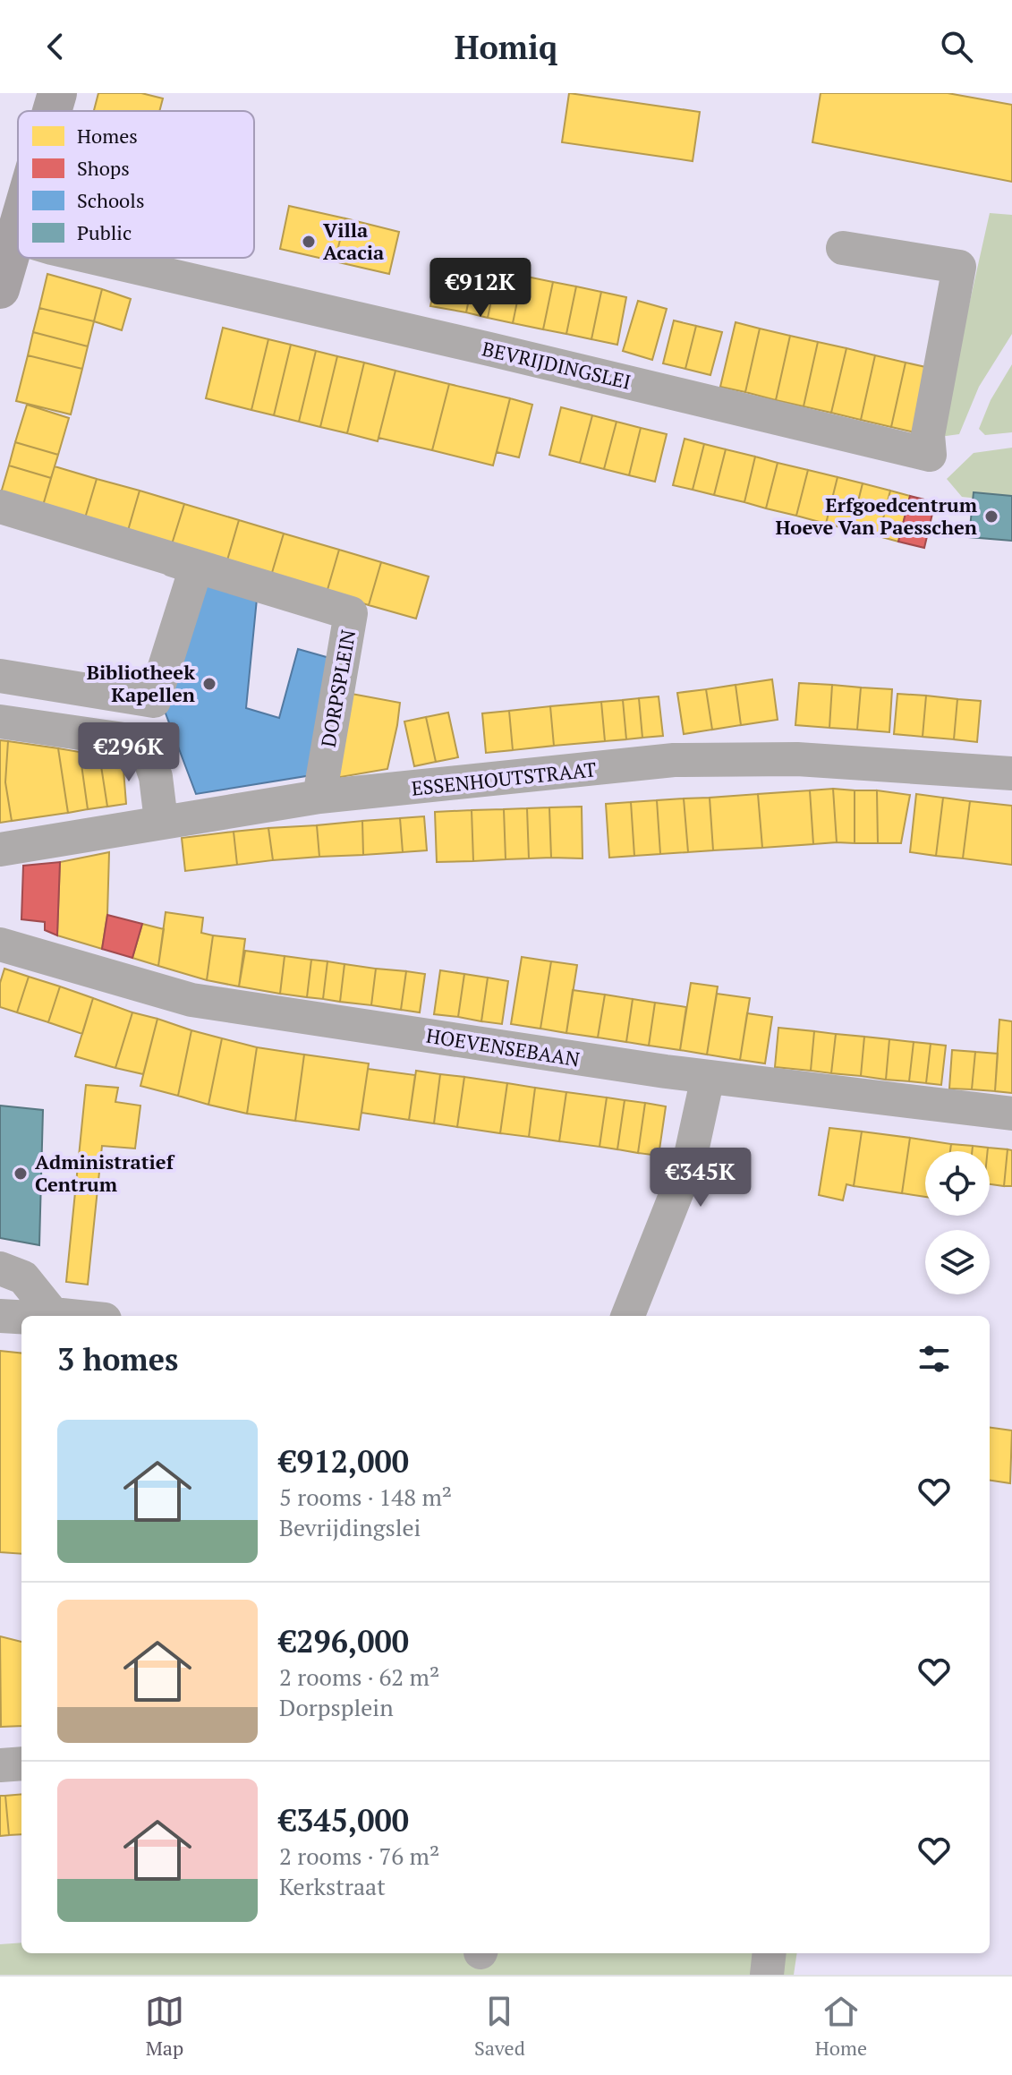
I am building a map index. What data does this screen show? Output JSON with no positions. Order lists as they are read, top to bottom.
{
  "streets": {
    "street": [
      "BEVRIJDINGSLEI",
      "DORPSPLEIN",
      "ESSENHOUTSTRAAT",
      "HOEVENSEBAAN"
    ]
  },
  "crossings": [
    ["DORPSPLEIN", "ESSENHOUTSTRAAT"]
  ],
  "places": [
    "Villa Acacia",
    "Erfgoedcentrum Hoeve Van Paesschen",
    "Bibliotheek Kapellen",
    "Administratief Centrum"
  ],
  "legend": [
    "Homes",
    "Shops",
    "Schools",
    "Public"
  ],
  "page": {
    "header": "Homiq",
    "price": ["€912K", "€296K", "€345K"],
    "heading": "3 homes",
    "list": [
      {
        "name": "€912,000",
        "note": "5 rooms · 148 m² · Bevrijdingslei"
      },
      {
        "name": "€296,000",
        "note": "2 rooms · 62 m² · Dorpsplein"
      },
      {
        "name": "€345,000",
        "note": "2 rooms · 76 m² · Kerkstraat"
      }
    ],
    "tabs": ["Map", "Saved", "Home"]
  }
}
